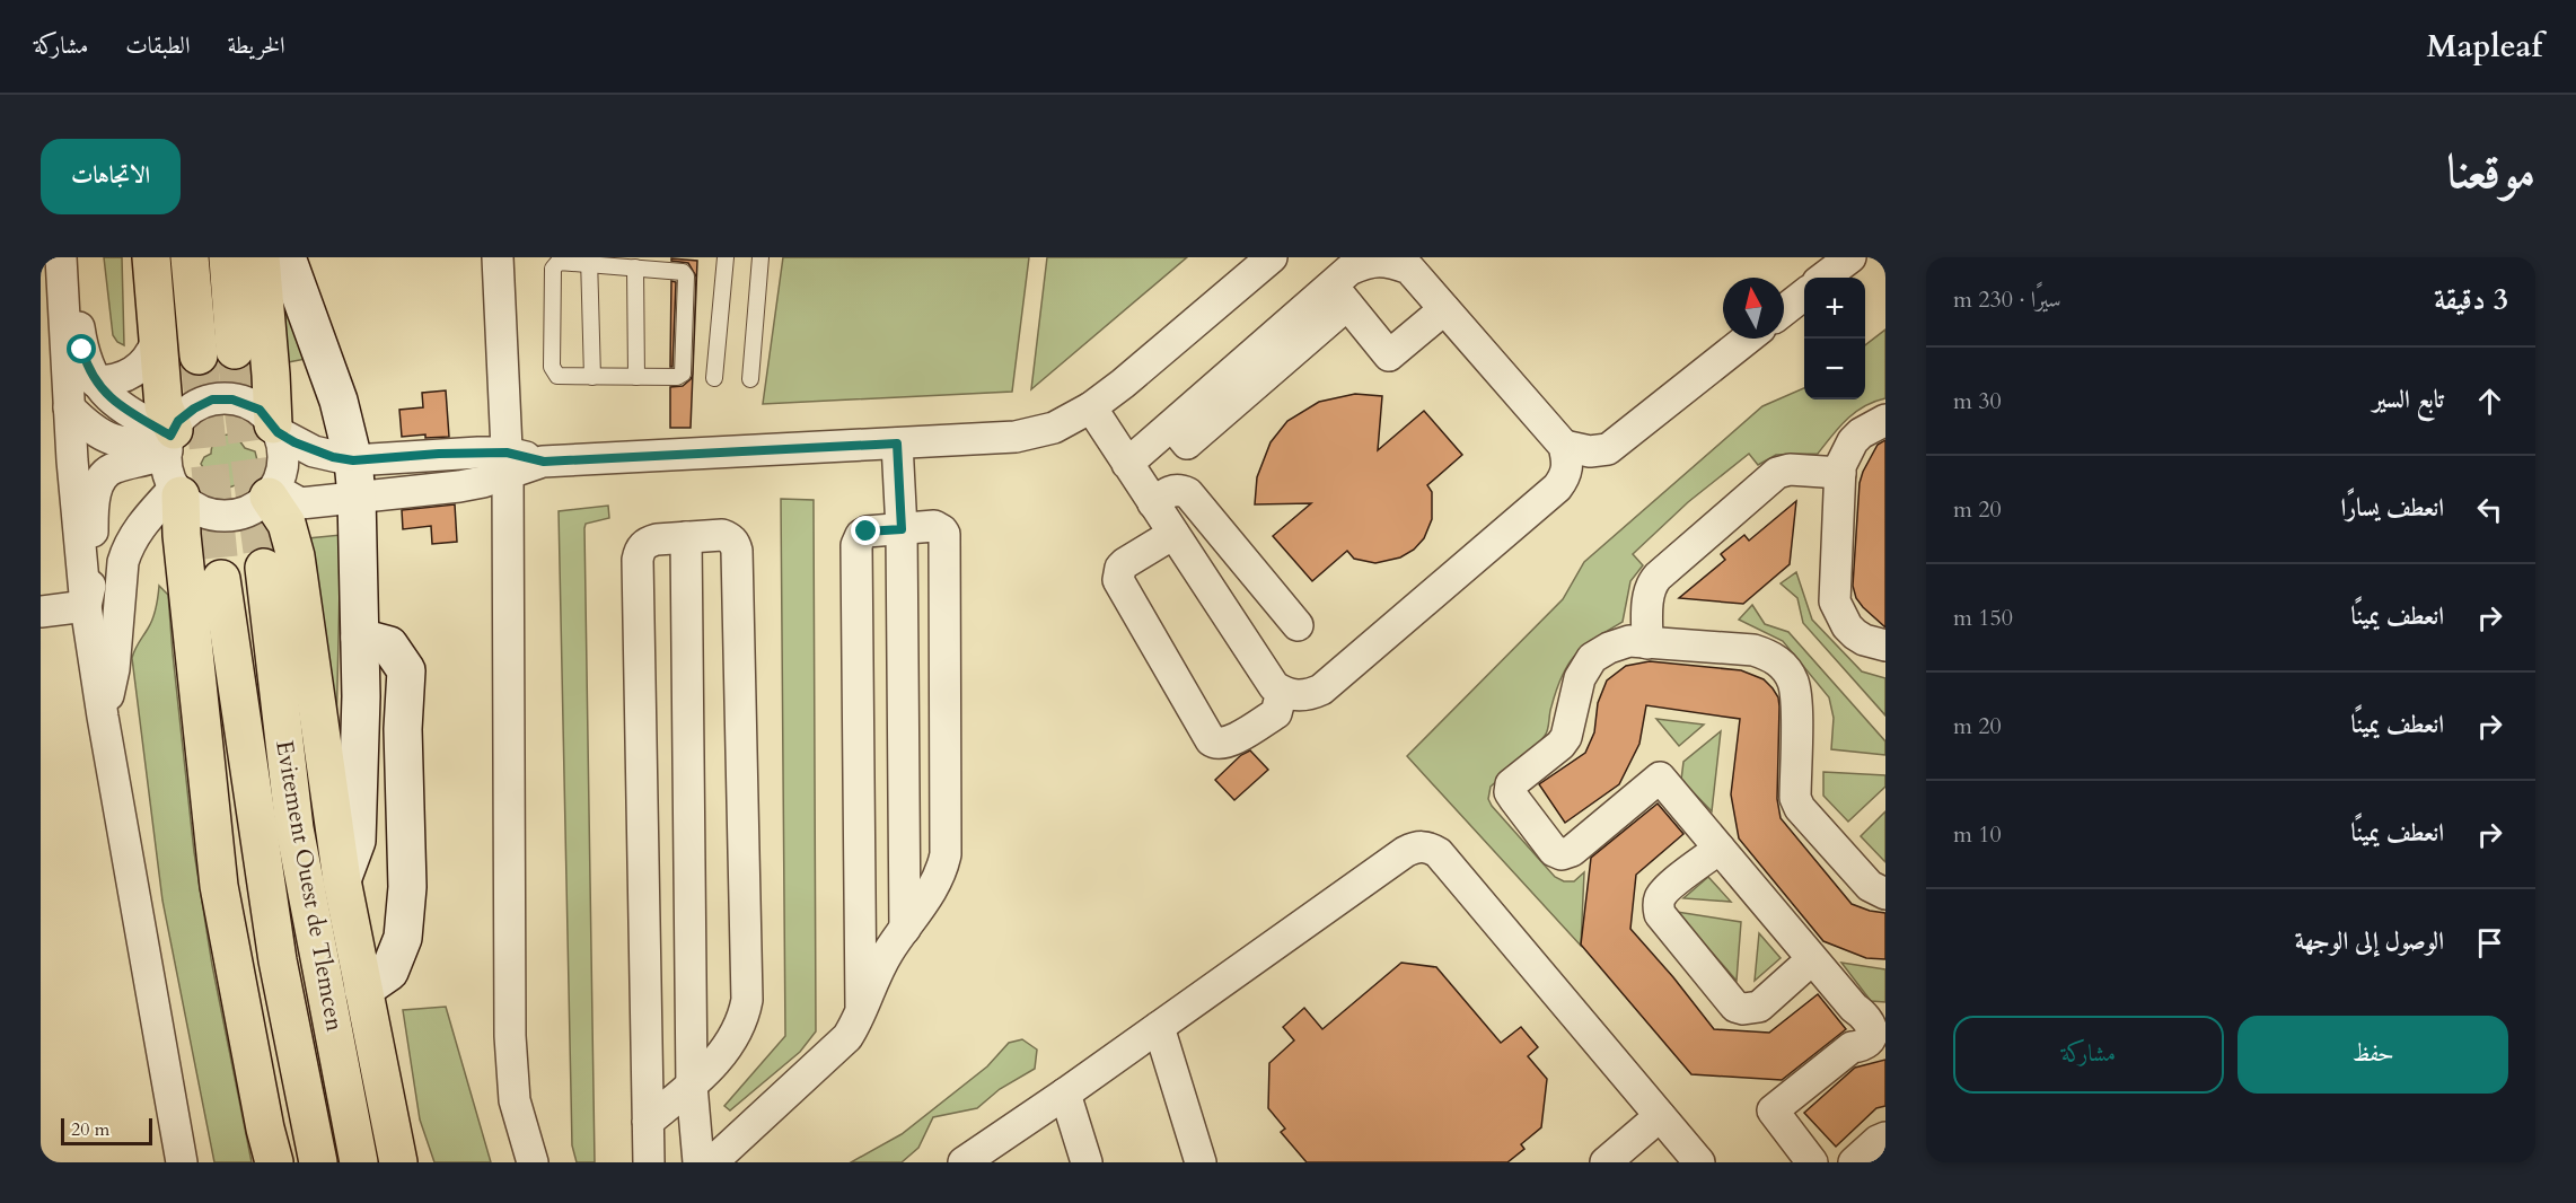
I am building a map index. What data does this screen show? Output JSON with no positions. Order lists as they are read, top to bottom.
{
  "streets": {
    "highway": ["Evitement Ouest de Tlemcen"]
  },
  "scale_bar": "20 m",
  "north": "top",
  "page": {
    "header": "Mapleaf",
    "nav": ["الخريطة", "الطبقات", "مشاركة"],
    "title": "موقعنا",
    "buttons": [
      "الاتجاهات",
      ["حفظ", "مشاركة"]
    ],
    "heading": ["3 دقيقة", "سيرًا · 230 m"],
    "map_buttons": ["+", "−"],
    "list": [
      ["تابع السير", "30 m"],
      ["انعطف يسارًا", "20 m"],
      ["انعطف يمينًا", "150 m"],
      ["انعطف يمينًا", "20 m"],
      ["انعطف يمينًا", "10 m"],
      "الوصول إلى الوجهة"
    ],
    "scale": "20 m"
  }
}
